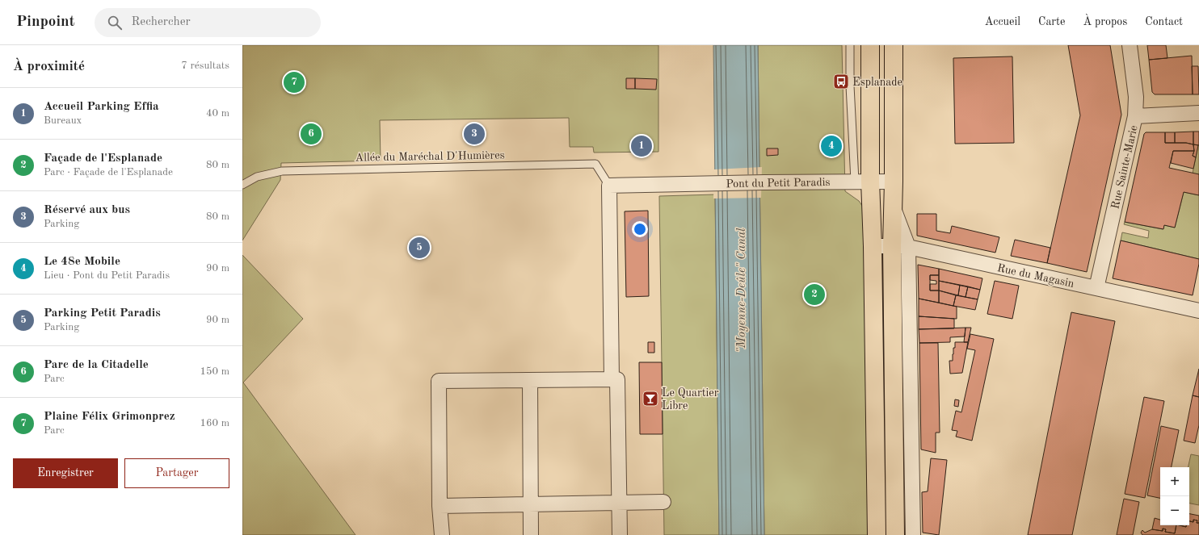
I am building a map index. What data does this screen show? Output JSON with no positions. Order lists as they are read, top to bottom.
{
  "streets": {
    "street": ["Rue Sainte-Marie", "Pont du Petit Paradis", "Rue du Magasin"],
    "lane": ["Allée du Maréchal D'Humières"]
  },
  "crossings": [
    ["Allée du Maréchal D'Humières", "Pont du Petit Paradis"],
    ["Rue Sainte-Marie", "Rue du Magasin"]
  ],
  "water": ["\"Moyenne-Deûle\" Canal"],
  "places": {
    "bus stop": ["Esplanade"],
    "bar": ["Le Quartier Libre"]
  },
  "page": {
    "header": "Pinpoint",
    "search": "Rechercher",
    "nav": [
      "Accueil",
      "Carte",
      "À propos",
      "Contact"
    ],
    "heading": ["À proximité", "7 résultats"],
    "pins": [
      "7",
      "3",
      "6",
      "1",
      "4",
      "5",
      "2"
    ],
    "list": [
      {
        "mark": "1",
        "name": "Accueil Parking Effia",
        "note": "Bureaux",
        "value": "40 m"
      },
      {
        "mark": "2",
        "name": "Façade de l'Esplanade",
        "note": "Parc · Façade de l'Esplanade",
        "value": "80 m"
      },
      {
        "mark": "3",
        "name": "Réservé aux bus",
        "note": "Parking",
        "value": "80 m"
      },
      {
        "mark": "4",
        "name": "Le 48e Mobile",
        "note": "Lieu · Pont du Petit Paradis",
        "value": "90 m"
      },
      {
        "mark": "5",
        "name": "Parking Petit Paradis",
        "note": "Parking",
        "value": "90 m"
      },
      {
        "mark": "6",
        "name": "Parc de la Citadelle",
        "note": "Parc",
        "value": "150 m"
      },
      {
        "mark": "7",
        "name": "Plaine Félix Grimonprez",
        "note": "Parc",
        "value": "160 m"
      }
    ],
    "buttons": ["Enregistrer", "Partager"],
    "map_buttons": ["+", "−"]
  }
}
